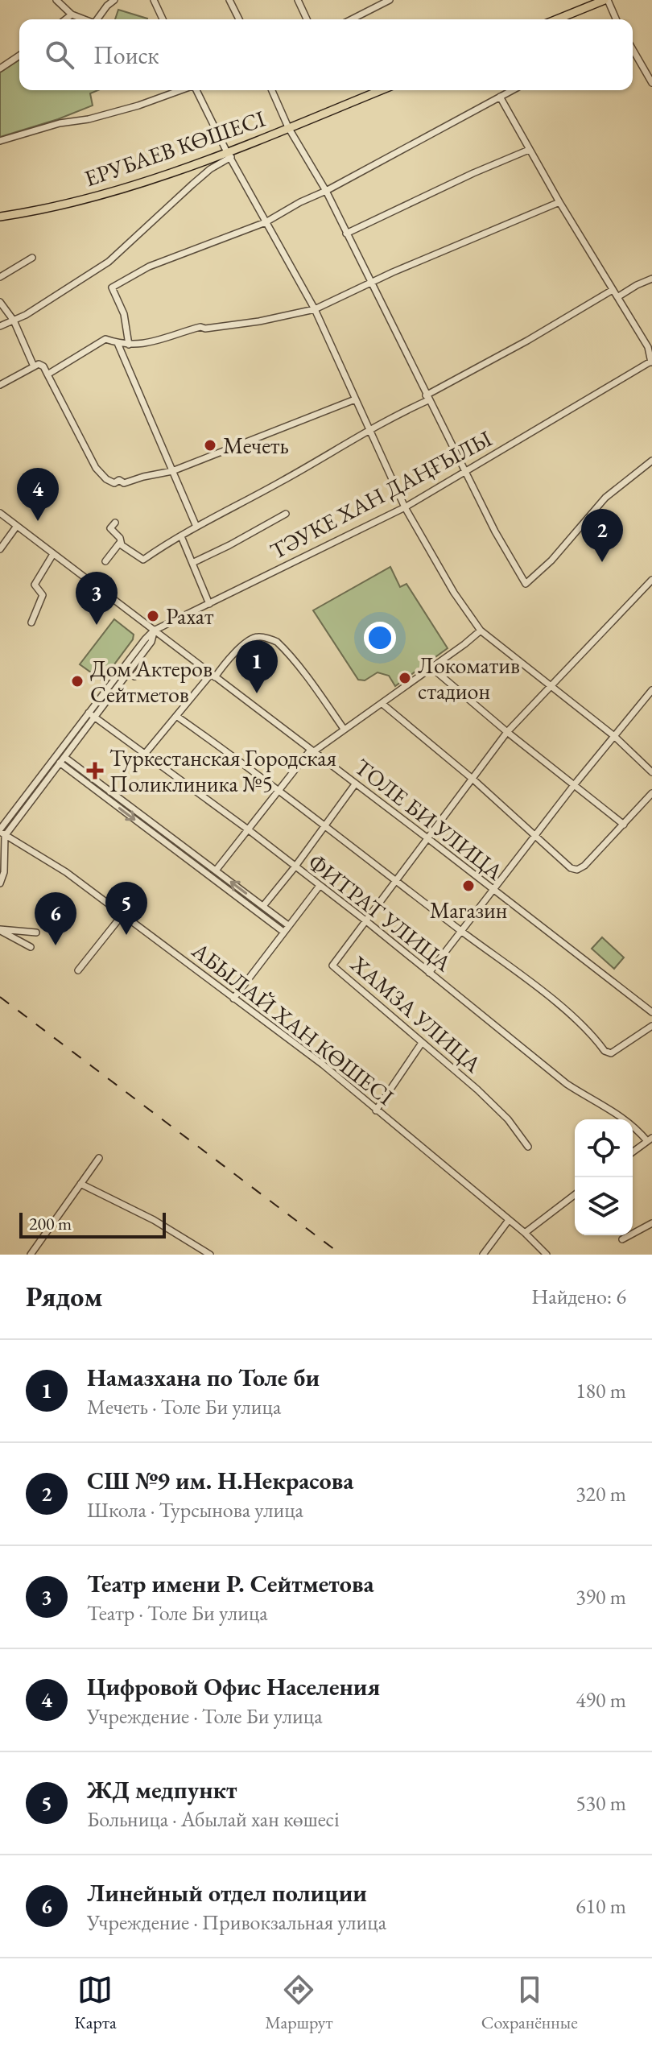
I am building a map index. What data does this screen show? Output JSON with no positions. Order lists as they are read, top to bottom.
{
  "streets": {
    "main road": ["ЕРУБАЕВ КӨШЕСІ"],
    "street": [
      "ТӘУКЕ ХАН ДАҢҒЫЛЫ",
      "ТОЛЕ БИ УЛИЦА",
      "ФИТРАТ УЛИЦА",
      "ХАМЗА УЛИЦА",
      "АБЫЛАЙ ХАН КӨШЕСІ"
    ]
  },
  "crossings": [
    ["ТӘУКЕ ХАН ДАҢҒЫЛЫ", "ТОЛЕ БИ УЛИЦА"],
    ["ТӘУКЕ ХАН ДАҢҒЫЛЫ", "ФИТРАТ УЛИЦА"],
    ["ТӘУКЕ ХАН ДАҢҒЫЛЫ", "АБЫЛАЙ ХАН КӨШЕСІ"],
    ["ТОЛЕ БИ УЛИЦА", "ХАМЗА УЛИЦА"],
    ["ФИТРАТ УЛИЦА", "ХАМЗА УЛИЦА"]
  ],
  "places": {
    "other": [
      "Мечеть",
      "Рахат",
      "Локоматив стадион",
      "Дом Актеров Сейтметов",
      "Магазин"
    ],
    "health": ["Туркестанская Городская Поликлиника №5"]
  },
  "scale_bar": "200 m",
  "page": {
    "search": "Поиск",
    "pins": [
      "4",
      "2",
      "3",
      "1",
      "5",
      "6"
    ],
    "scale": "200 m",
    "heading": ["Рядом", "Найдено: 6"],
    "list": [
      {
        "mark": "1",
        "name": "Намазхана по Толе би",
        "note": "Мечеть · Толе Би улица",
        "value": "180 m"
      },
      {
        "mark": "2",
        "name": "СШ №9 им. Н.Некрасова",
        "note": "Школа · Турсынова улица",
        "value": "320 m"
      },
      {
        "mark": "3",
        "name": "Театр имени Р. Сейтметова",
        "note": "Театр · Толе Би улица",
        "value": "390 m"
      },
      {
        "mark": "4",
        "name": "Цифровой Офис Населения",
        "note": "Учреждение · Толе Би улица",
        "value": "490 m"
      },
      {
        "mark": "5",
        "name": "ЖД медпункт",
        "note": "Больница · Абылай хан көшесі",
        "value": "530 m"
      },
      {
        "mark": "6",
        "name": "Линейный отдел полиции",
        "note": "Учреждение · Привокзальная улица",
        "value": "610 m"
      }
    ],
    "nav": ["Карта", "Маршрут", "Сохранённые"]
  }
}
